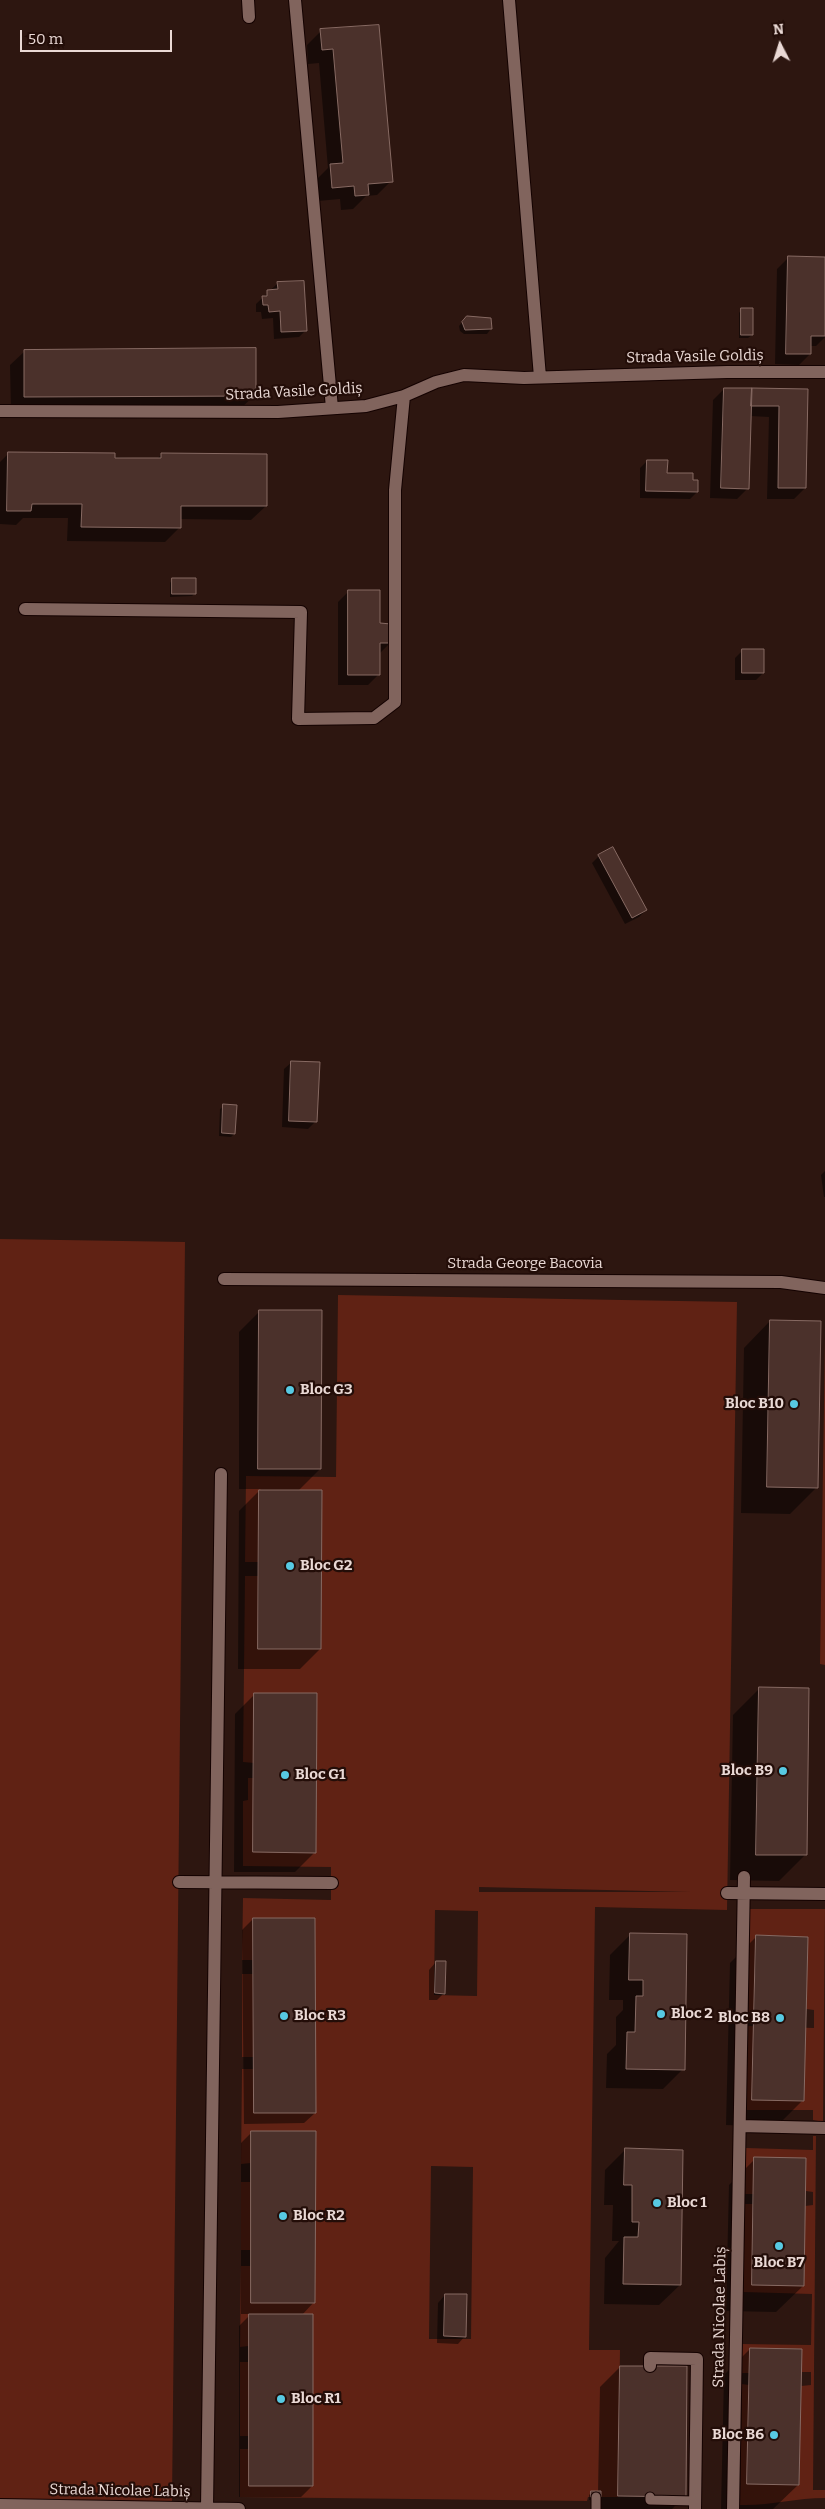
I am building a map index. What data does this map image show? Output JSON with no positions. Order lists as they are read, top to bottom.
{
  "streets": {
    "street": ["Strada Vasile Goldiș", "Strada George Bacovia", "Strada Nicolae Labiș"]
  },
  "places": [
    "Bloc G3",
    "Bloc B10",
    "Bloc G2",
    "Bloc B9",
    "Bloc G1",
    "Bloc 2",
    "Bloc R3",
    "Bloc B8",
    "Bloc 1",
    "Bloc R2",
    "Bloc B7",
    "Bloc R1",
    "Bloc B6"
  ],
  "scale_bar": "50 m",
  "north": "top"
}
